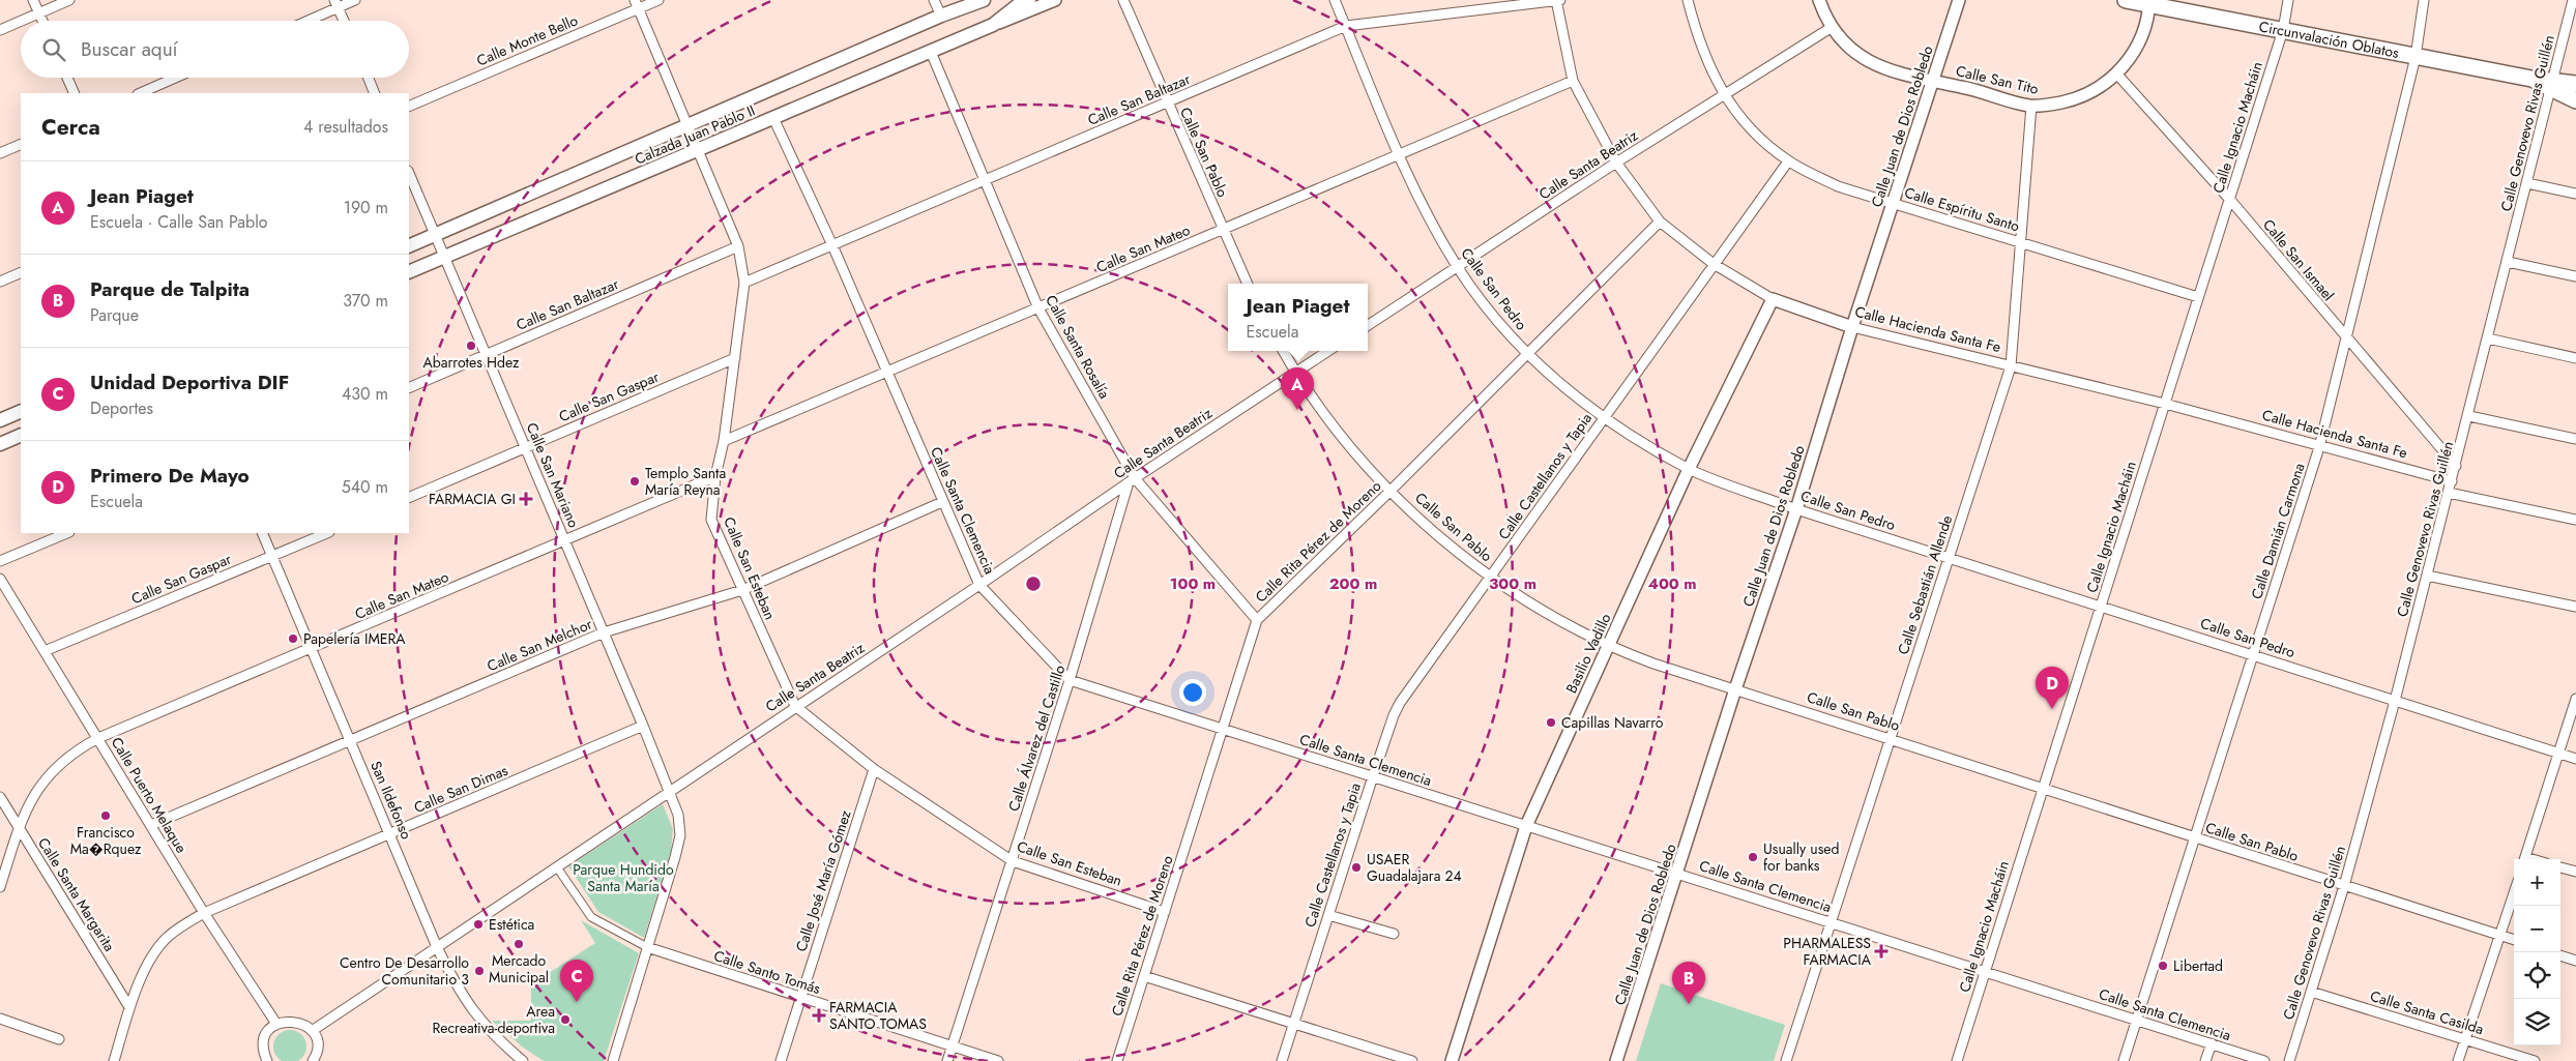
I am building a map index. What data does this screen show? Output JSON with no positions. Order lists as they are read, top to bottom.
{
  "streets": {
    "main road": ["Circunvalación Oblatos", "Calzada Juan Pablo II"],
    "street": [
      "Calle Monte Bello",
      "Calle San Tito",
      "Calle San Baltazar",
      "Calle Genovevo Rivas Guillén",
      "Calle Juan de Dios Robledo",
      "Calle Ignacio Macháin",
      "Calle San Pablo",
      "Calle Santa Beatriz",
      "Calle Espíritu Santo",
      "Calle San Mateo",
      "Calle San Ismael",
      "Calle San Pedro",
      "Calle Hacienda Santa Fe",
      "Calle Santa Rosalía",
      "Calle San Gaspar",
      "Calle San Mariano",
      "Calle Castellanos y Tapia",
      "Calle Santa Clemencia",
      "Calle Damián Carmona",
      "Calle Rita Pérez de Moreno",
      "Calle San Esteban",
      "Calle Sebastián Allende",
      "Calle San Melchor",
      "Basilio Vadillo",
      "Calle Álvarez del Castillo",
      "Calle San Dimas",
      "Calle Puerto Melaque",
      "San Ildefonso",
      "Calle José María Gómez",
      "Calle Santa Margarita",
      "Calle Santo Tomás",
      "Calle Santa Casilda"
    ]
  },
  "crossings": [
    ["Calle Monte Bello", "Calle San Esteban"],
    ["Circunvalación Oblatos", "Calle San Tito"],
    ["Circunvalación Oblatos", "Calle Genovevo Rivas Guillén"],
    ["Circunvalación Oblatos", "Calle Ignacio Macháin"],
    ["Circunvalación Oblatos", "Calle Damián Carmona"],
    ["Calle San Tito", "Calle Juan de Dios Robledo"],
    ["Calle San Tito", "Calle Santa Beatriz"],
    ["Calle San Tito", "Calle San Ismael"],
    ["Calle San Tito", "Calle Sebastián Allende"],
    ["Calle San Baltazar", "Calle San Pablo"],
    ["Calle San Baltazar", "Calle San Pedro"],
    ["Calle San Baltazar", "Calle Hacienda Santa Fe"],
    ["Calle San Baltazar", "Calle Santa Rosalía"],
    ["Calle San Baltazar", "Calle San Mariano"],
    ["Calle San Baltazar", "Calle Santa Clemencia"],
    ["Calle San Baltazar", "Calle San Esteban"],
    ["Calle Genovevo Rivas Guillén", "Calle San Pablo"],
    ["Calle Genovevo Rivas Guillén", "Calle San Ismael"],
    ["Calle Genovevo Rivas Guillén", "Calle San Pedro"],
    ["Calle Genovevo Rivas Guillén", "Calle Hacienda Santa Fe"],
    ["Calle Genovevo Rivas Guillén", "Calle Santa Casilda"],
    ["Calle Juan de Dios Robledo", "Calle San Pablo"],
    ["Calle Juan de Dios Robledo", "Calle Espíritu Santo"],
    ["Calle Juan de Dios Robledo", "Calle San Pedro"],
    ["Calle Juan de Dios Robledo", "Calle Hacienda Santa Fe"],
    ["Calle Juan de Dios Robledo", "Calle Santa Clemencia"],
    ["Calle Ignacio Macháin", "Calle San Pablo"],
    ["Calle Ignacio Macháin", "Calle Espíritu Santo"],
    ["Calle Ignacio Macháin", "Calle San Ismael"],
    ["Calle Ignacio Macháin", "Calle San Pedro"],
    ["Calle Ignacio Macháin", "Calle Hacienda Santa Fe"],
    ["Calle Ignacio Macháin", "Calle Santa Clemencia"],
    ["Calzada Juan Pablo II", "Calle Santa Rosalía"],
    ["Calzada Juan Pablo II", "Calle San Mariano"],
    ["Calzada Juan Pablo II", "Calle Santa Clemencia"],
    ["Calzada Juan Pablo II", "Calle San Esteban"],
    ["Calle San Pablo", "Calle Santa Beatriz"],
    ["Calle San Pablo", "Calle San Mateo"],
    ["Calle San Pablo", "Calle Castellanos y Tapia"],
    ["Calle San Pablo", "Calle Damián Carmona"],
    ["Calle San Pablo", "Calle Rita Pérez de Moreno"],
    ["Calle San Pablo", "Calle Sebastián Allende"],
    ["Calle San Pablo", "Basilio Vadillo"],
    ["Calle Santa Beatriz", "Calle Espíritu Santo"],
    ["Calle Santa Beatriz", "Calle San Pedro"],
    ["Calle Santa Beatriz", "Calle Hacienda Santa Fe"],
    ["Calle Santa Beatriz", "Calle Santa Rosalía"],
    ["Calle Santa Beatriz", "Calle San Mariano"],
    ["Calle Santa Beatriz", "Calle Santa Clemencia"],
    ["Calle Santa Beatriz", "Calle San Esteban"],
    ["Calle Santa Beatriz", "Calle Álvarez del Castillo"],
    ["Calle Santa Beatriz", "San Ildefonso"],
    ["Calle Santa Beatriz", "Calle Santo Tomás"],
    ["Calle Espíritu Santo", "Calle Castellanos y Tapia"],
    ["Calle Espíritu Santo", "Calle Sebastián Allende"],
    ["Calle San Mateo", "Calle San Pedro"],
    ["Calle San Mateo", "Calle Hacienda Santa Fe"],
    ["Calle San Mateo", "Calle Santa Rosalía"],
    ["Calle San Mateo", "Calle San Mariano"],
    ["Calle San Mateo", "Calle Santa Clemencia"],
    ["Calle San Mateo", "Calle San Esteban"],
    ["Calle San Mateo", "Calle Puerto Melaque"],
    ["Calle San Mateo", "San Ildefonso"],
    ["Calle San Mateo", "Calle Santa Margarita"],
    ["Calle San Ismael", "Calle Damián Carmona"],
    ["Calle San Pedro", "Calle Castellanos y Tapia"],
    ["Calle San Pedro", "Calle Damián Carmona"],
    ["Calle San Pedro", "Calle Rita Pérez de Moreno"],
    ["Calle San Pedro", "Calle Sebastián Allende"],
    ["Calle San Pedro", "Basilio Vadillo"],
    ["Calle Hacienda Santa Fe", "Calle Castellanos y Tapia"],
    ["Calle Hacienda Santa Fe", "Calle Damián Carmona"],
    ["Calle Hacienda Santa Fe", "Calle Rita Pérez de Moreno"],
    ["Calle Hacienda Santa Fe", "Calle Sebastián Allende"],
    ["Calle Hacienda Santa Fe", "Basilio Vadillo"],
    ["Calle Santa Rosalía", "Calle Rita Pérez de Moreno"],
    ["Calle Santa Rosalía", "Calle Álvarez del Castillo"],
    ["Calle San Gaspar", "Calle San Mariano"],
    ["Calle San Gaspar", "Calle San Esteban"],
    ["Calle San Gaspar", "Calle Puerto Melaque"],
    ["Calle San Gaspar", "San Ildefonso"],
    ["Calle San Mariano", "Calle San Melchor"],
    ["Calle San Mariano", "Calle San Dimas"],
    ["Calle San Mariano", "Calle Santo Tomás"],
    ["Calle Castellanos y Tapia", "Calle Santa Clemencia"],
    ["Calle Santa Clemencia", "Calle Damián Carmona"],
    ["Calle Santa Clemencia", "Calle Rita Pérez de Moreno"],
    ["Calle Santa Clemencia", "Calle Sebastián Allende"],
    ["Calle Santa Clemencia", "Calle San Melchor"],
    ["Calle Santa Clemencia", "Basilio Vadillo"],
    ["Calle Santa Clemencia", "Calle Álvarez del Castillo"],
    ["Calle Rita Pérez de Moreno", "Calle San Esteban"],
    ["Calle San Esteban", "Calle San Melchor"],
    ["Calle San Esteban", "Calle Álvarez del Castillo"],
    ["Calle San Esteban", "Calle José María Gómez"],
    ["Calle San Melchor", "Calle Puerto Melaque"],
    ["Calle San Melchor", "San Ildefonso"],
    ["Calle Álvarez del Castillo", "Calle Santo Tomás"],
    ["Calle San Dimas", "Calle Puerto Melaque"],
    ["Calle San Dimas", "San Ildefonso"],
    ["Calle San Dimas", "Calle Santa Margarita"],
    ["Calle José María Gómez", "Calle Santo Tomás"]
  ],
  "parks": ["Parque Hundido Santa María"],
  "places": {
    "other": [
      "Abarrotes Hdez",
      "Templo Santa María Reyna",
      "Papelería IMERA",
      "Capillas Navarro",
      "Francisco Ma�Rquez",
      "Usually used for banks",
      "USAER Guadalajara 24",
      "Estética",
      "Mercado Municipal",
      "Libertad",
      "Centro De Desarrollo Comunitario 3",
      "Area Recreativa-deportiva"
    ],
    "health": ["FARMACIA GI", "PHARMALESS FARMACIA", "FARMACIA SANTO TOMAS"]
  },
  "page": {
    "search": "Buscar aquí",
    "heading": ["Cerca", "4 resultados"],
    "list": [
      {
        "mark": "A",
        "name": "Jean Piaget",
        "note": "Escuela · Calle San Pablo",
        "value": "190 m"
      },
      {
        "mark": "B",
        "name": "Parque de Talpita",
        "note": "Parque",
        "value": "370 m"
      },
      {
        "mark": "C",
        "name": "Unidad Deportiva DIF",
        "note": "Deportes",
        "value": "430 m"
      },
      {
        "mark": "D",
        "name": "Primero De Mayo",
        "note": "Escuela",
        "value": "540 m"
      }
    ],
    "popup": ["Jean Piaget", "Escuela"],
    "pins": [
      "A",
      "D",
      "C",
      "B"
    ],
    "map_buttons": ["+", "−"]
  },
  "rings": [
    "100 m",
    "200 m",
    "300 m",
    "400 m"
  ]
}
